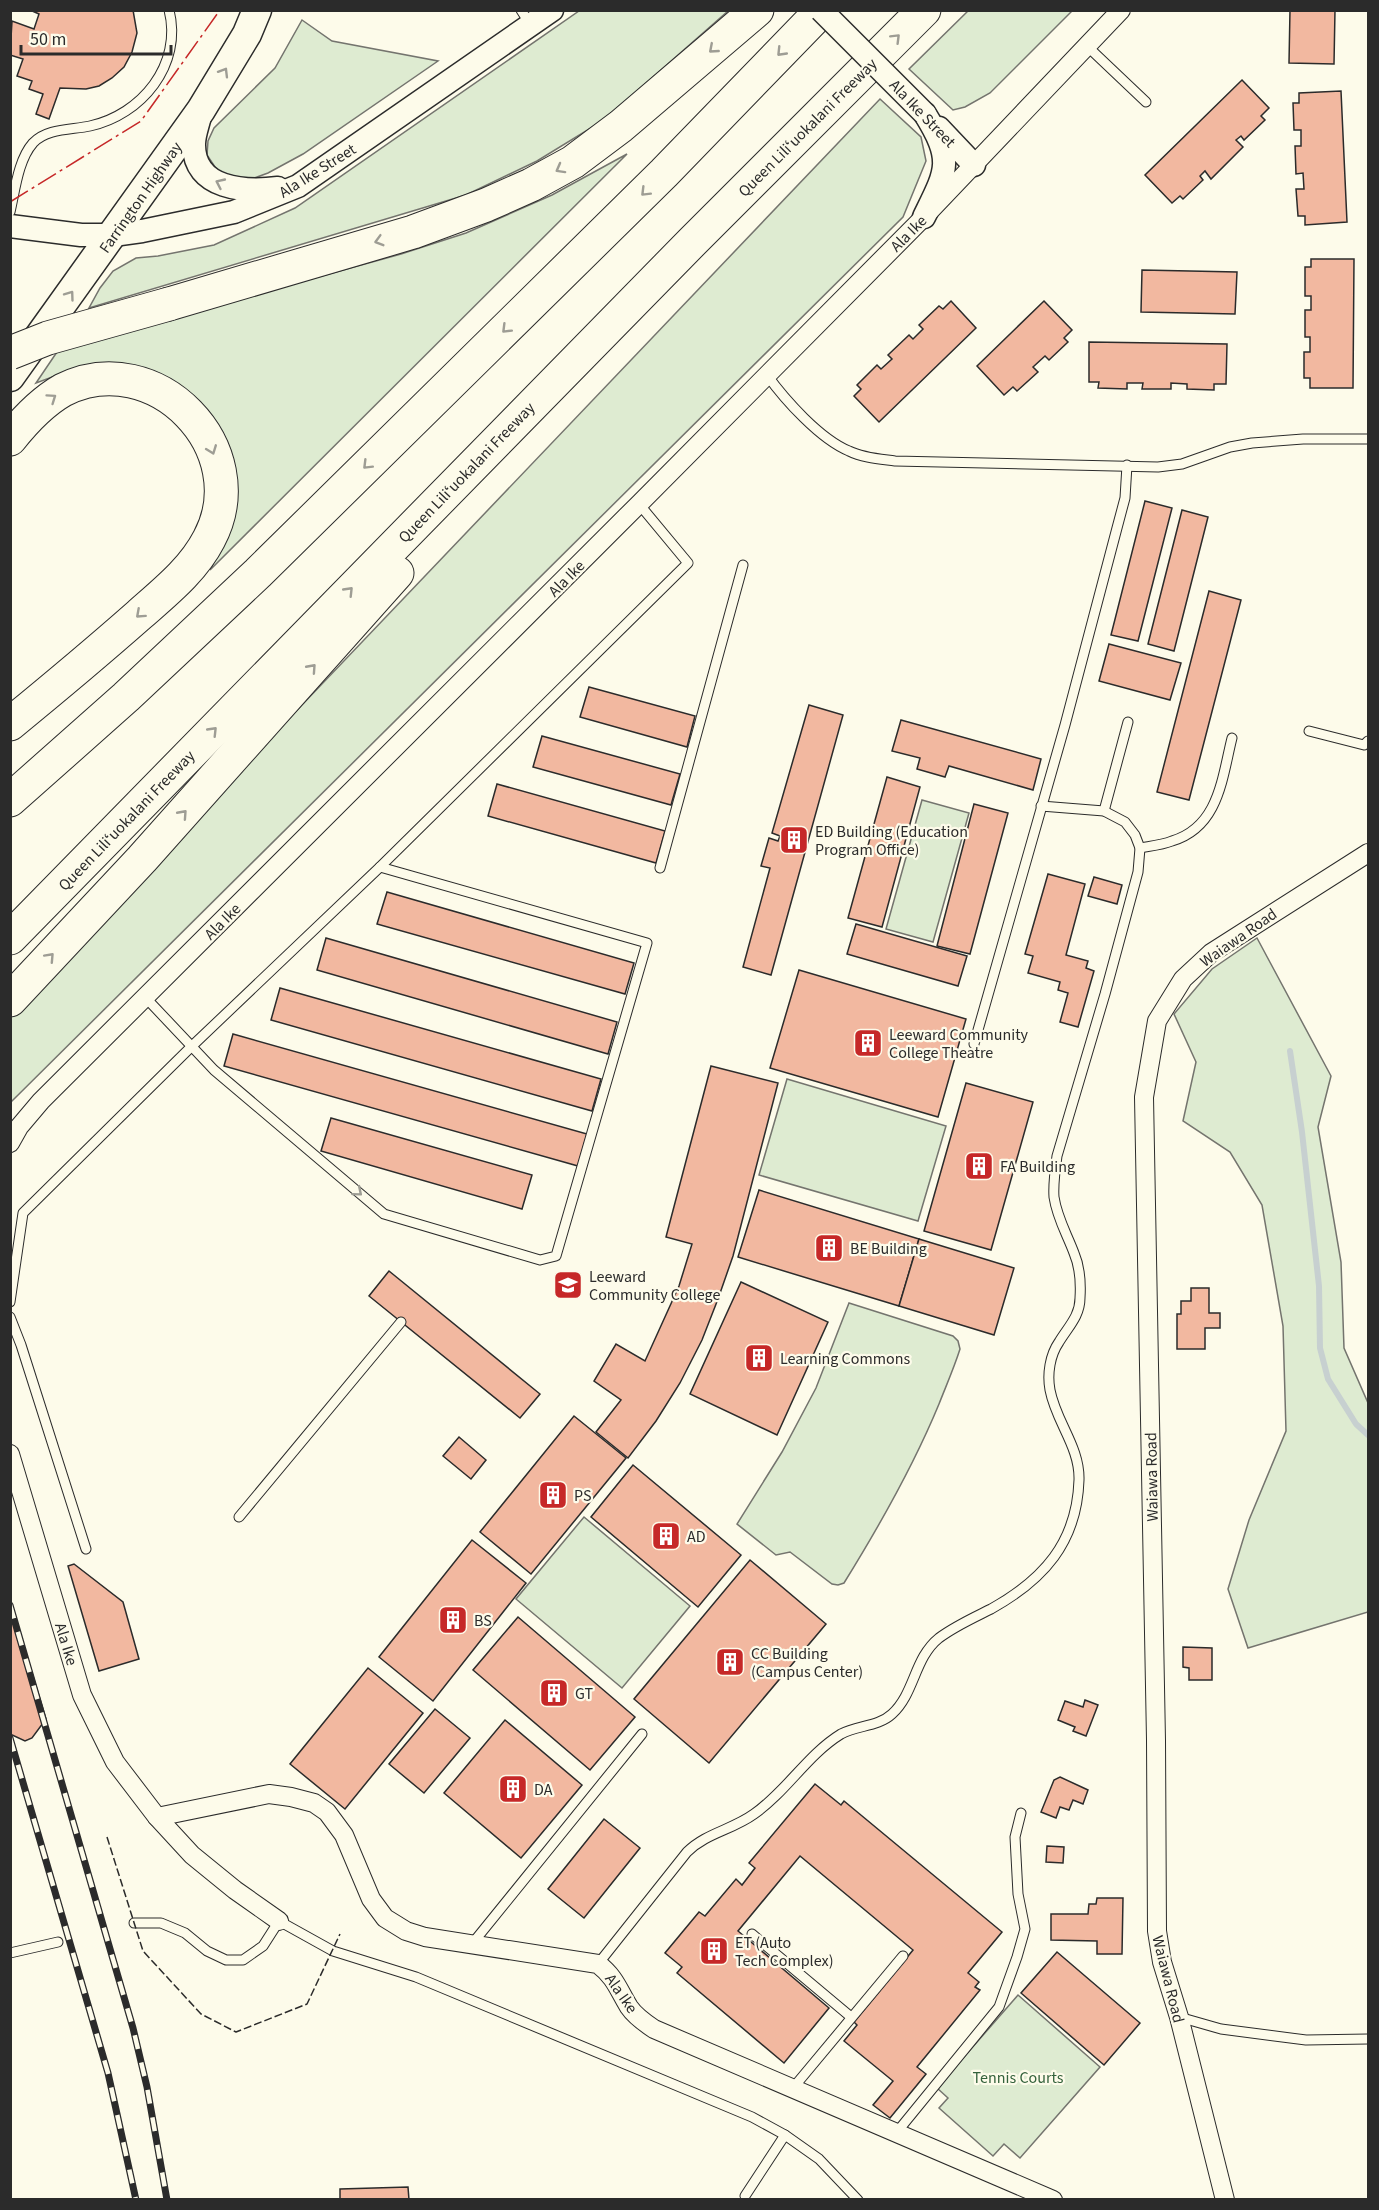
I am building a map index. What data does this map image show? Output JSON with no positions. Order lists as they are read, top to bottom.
{
  "streets": {
    "highway": ["Queen Liliʻuokalani Freeway"],
    "main road": ["Farrington Highway"],
    "street": ["Ala Ike Street", "Ala Ike", "Waiawa Road"]
  },
  "crossings": [
    ["Ala Ike Street", "Farrington Highway"],
    ["Ala Ike Street", "Ala Ike"]
  ],
  "one_way": ["Farrington Highway"],
  "parks": ["Tennis Courts"],
  "places": {
    "building": [
      "ED Building (Education Program Office)",
      "Leeward Community College Theatre",
      "FA Building",
      "BE Building",
      "Learning Commons",
      "PS",
      "AD",
      "BS",
      "CC Building (Campus Center)",
      "GT",
      "DA",
      "ET (Auto Tech Complex)"
    ],
    "school or university": ["Leeward Community College"]
  },
  "scale_bar": "50 m"
}
